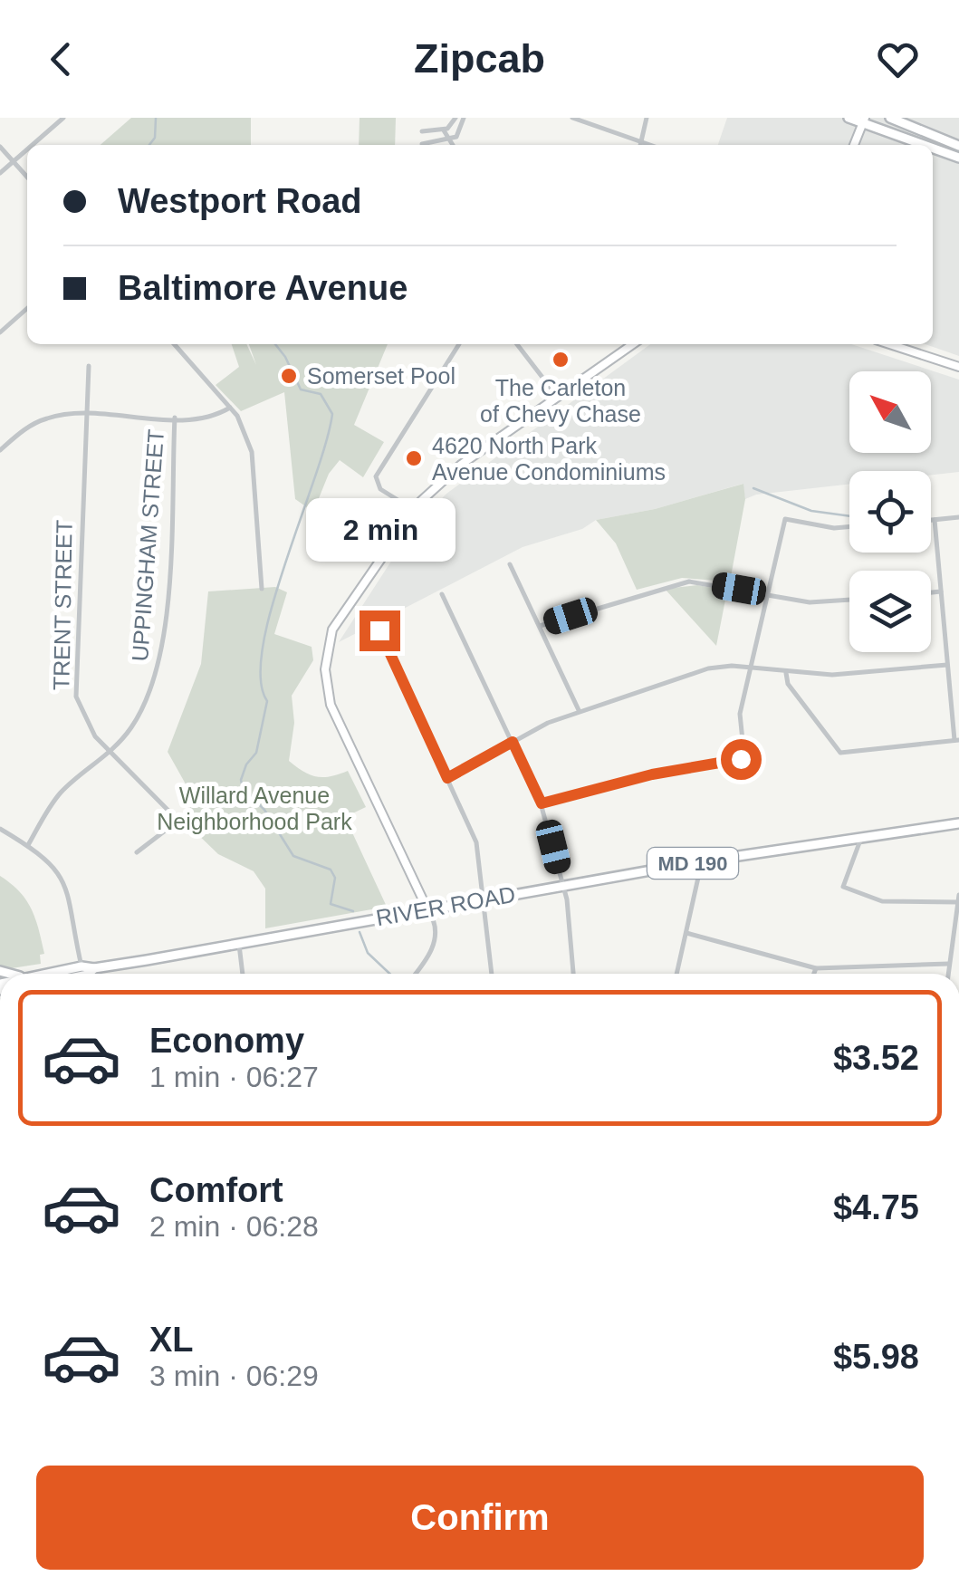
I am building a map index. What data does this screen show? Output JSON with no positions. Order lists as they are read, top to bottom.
{
  "streets": {
    "main road": ["MD 190", "RIVER ROAD"],
    "street": ["UPPINGHAM STREET", "TRENT STREET"]
  },
  "crossings": [
    ["UPPINGHAM STREET", "TRENT STREET"]
  ],
  "parks": ["Willard Avenue Neighborhood Park"],
  "places": ["The Carleton of Chevy Chase", "Somerset Pool", "4620 North Park Avenue Condominiums"],
  "north": "top left",
  "page": {
    "header": "Zipcab",
    "banner": ["Westport Road", "Baltimore Avenue"],
    "bubble": "2 min",
    "list": [
      {
        "name": "Economy",
        "note": "1 min · 06:27",
        "value": "$3.52"
      },
      {
        "name": "Comfort",
        "note": "2 min · 06:28",
        "value": "$4.75"
      },
      {
        "name": "XL",
        "note": "3 min · 06:29",
        "value": "$5.98"
      }
    ],
    "buttons": "Confirm"
  }
}
